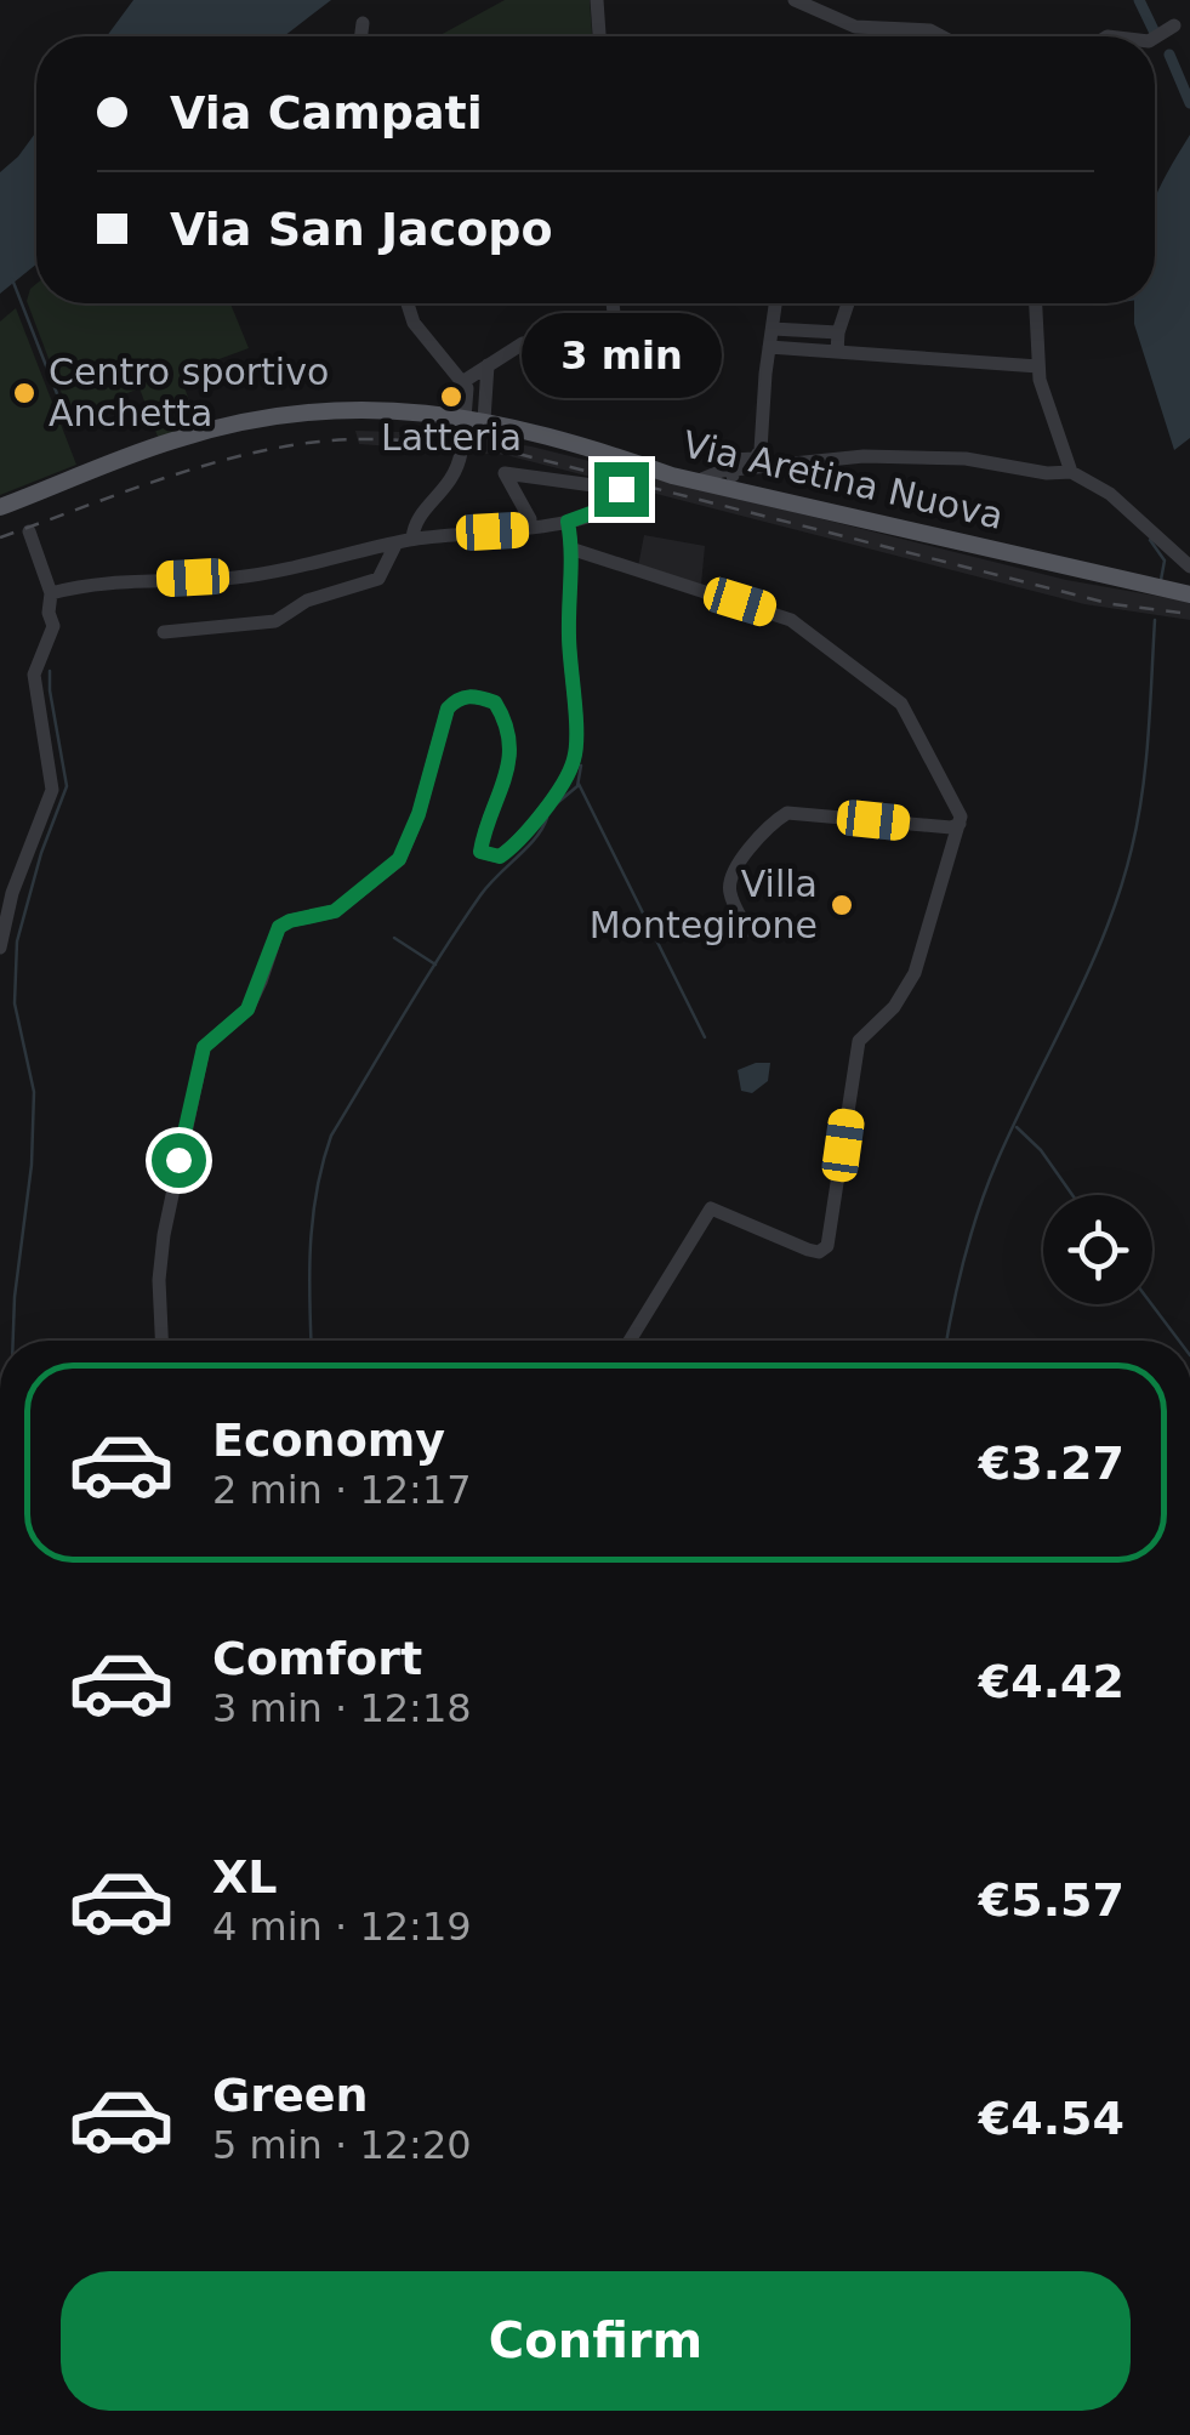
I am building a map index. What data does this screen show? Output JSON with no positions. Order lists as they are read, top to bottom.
{
  "streets": {
    "main road": ["Via Aretina Nuova"]
  },
  "places": ["Centro sportivo Anchetta", "Latteria", "Villa Montegirone"],
  "page": {
    "banner": ["Via Campati", "Via San Jacopo"],
    "bubble": "3 min",
    "list": [
      {
        "name": "Economy",
        "note": "2 min · 12:17",
        "value": "€3.27"
      },
      {
        "name": "Comfort",
        "note": "3 min · 12:18",
        "value": "€4.42"
      },
      {
        "name": "XL",
        "note": "4 min · 12:19",
        "value": "€5.57"
      },
      {
        "name": "Green",
        "note": "5 min · 12:20",
        "value": "€4.54"
      }
    ],
    "buttons": "Confirm"
  }
}
